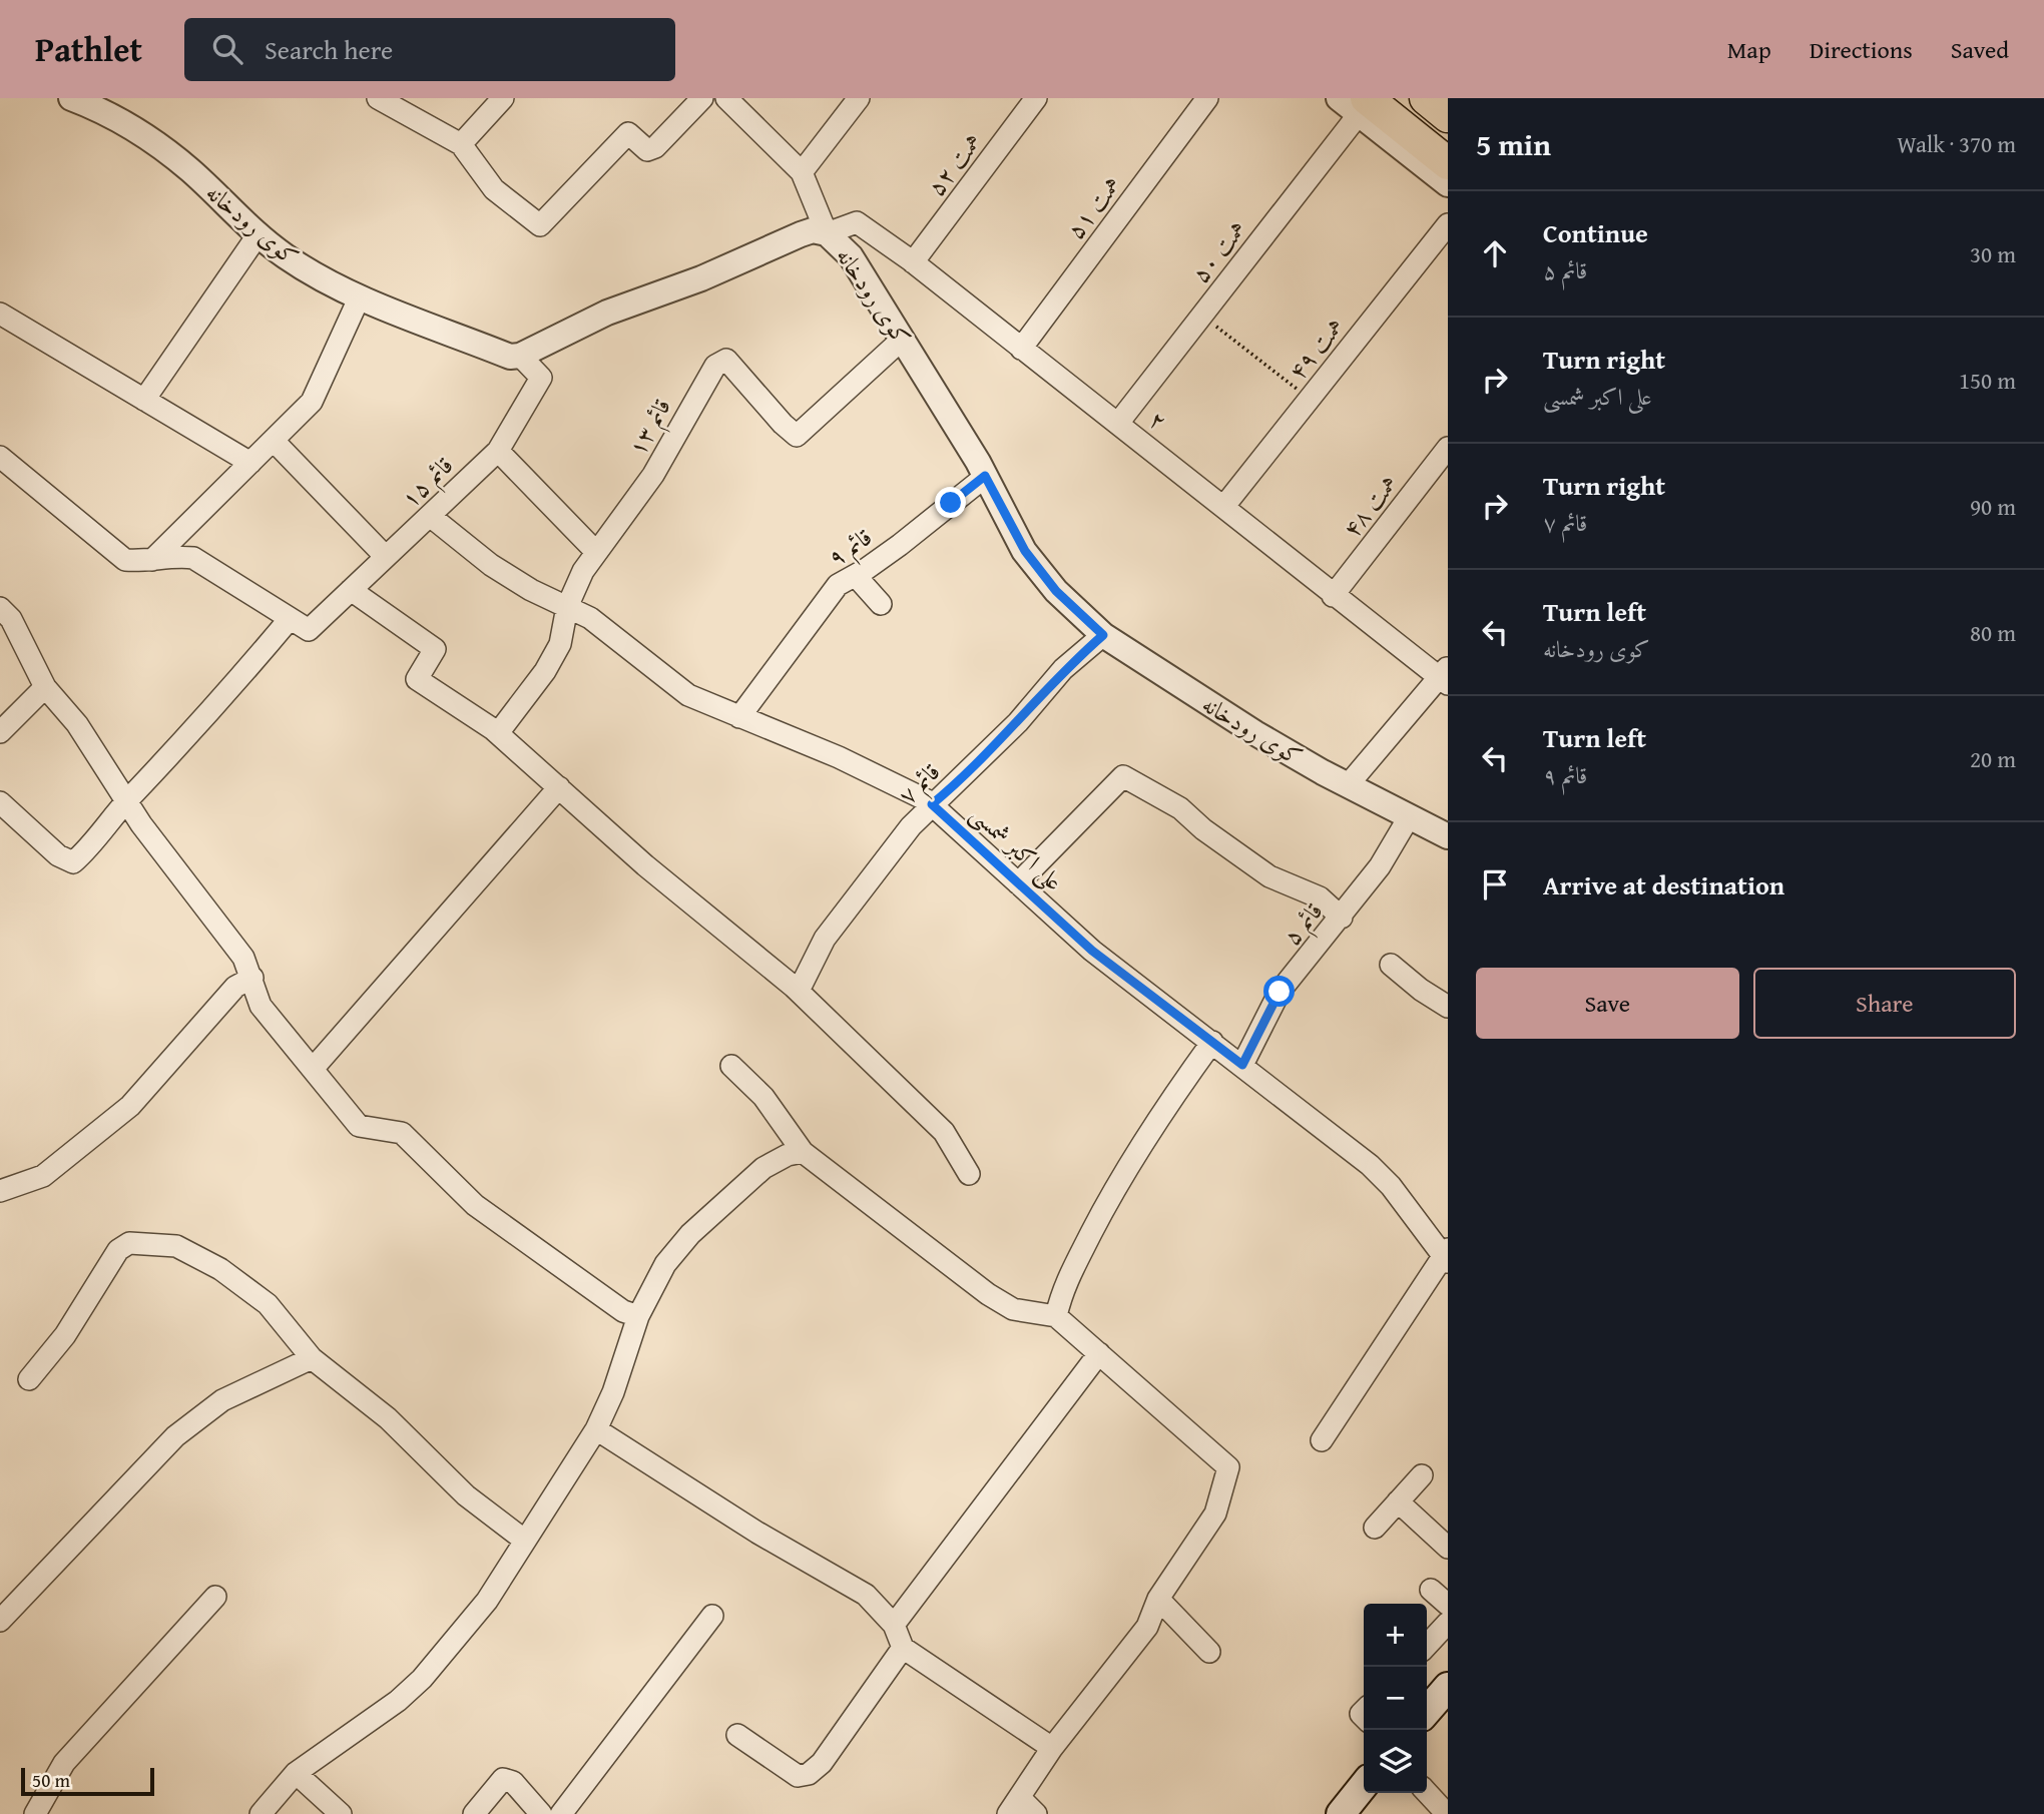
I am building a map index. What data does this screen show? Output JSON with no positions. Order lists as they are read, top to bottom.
{
  "streets": {
    "street": [
      "همت ۵۲",
      "همت ۵۱",
      "کوی رودخانه",
      "همت ۵۰",
      "همت ۴۹",
      "۲",
      "قائم ۱۳",
      "قائم ۱۵",
      "همت ۴۸",
      "قائم ۹",
      "قائم ۷",
      "علی اکبر شمسی",
      "قائم ۵"
    ]
  },
  "crossings": [
    ["همت ۵۲", "۲"],
    ["همت ۵۱", "۲"],
    ["کوی رودخانه", "۲"],
    ["کوی رودخانه", "قائم ۱۳"],
    ["کوی رودخانه", "قائم ۱۵"],
    ["کوی رودخانه", "قائم ۹"],
    ["کوی رودخانه", "قائم ۷"],
    ["کوی رودخانه", "قائم ۵"],
    ["همت ۵۰", "۲"],
    ["همت ۴۹", "۲"],
    ["۲", "همت ۴۸"],
    ["قائم ۱۳", "علی اکبر شمسی"],
    ["قائم ۱۵", "علی اکبر شمسی"],
    ["قائم ۹", "علی اکبر شمسی"],
    ["قائم ۷", "علی اکبر شمسی"],
    ["علی اکبر شمسی", "قائم ۵"]
  ],
  "scale_bar": "50 m",
  "page": {
    "header": "Pathlet",
    "search": "Search here",
    "nav": ["Map", "Directions", "Saved"],
    "heading": ["5 min", "Walk · 370 m"],
    "list": [
      ["Continue", "قائم ۵", "30 m"],
      ["Turn right", "علی اکبر شمسی", "150 m"],
      ["Turn right", "قائم ۷", "90 m"],
      ["Turn left", "کوی رودخانه", "80 m"],
      ["Turn left", "قائم ۹", "20 m"],
      "Arrive at destination"
    ],
    "buttons": ["Save", "Share"],
    "map_buttons": ["+", "−"],
    "scale": "50 m"
  }
}
